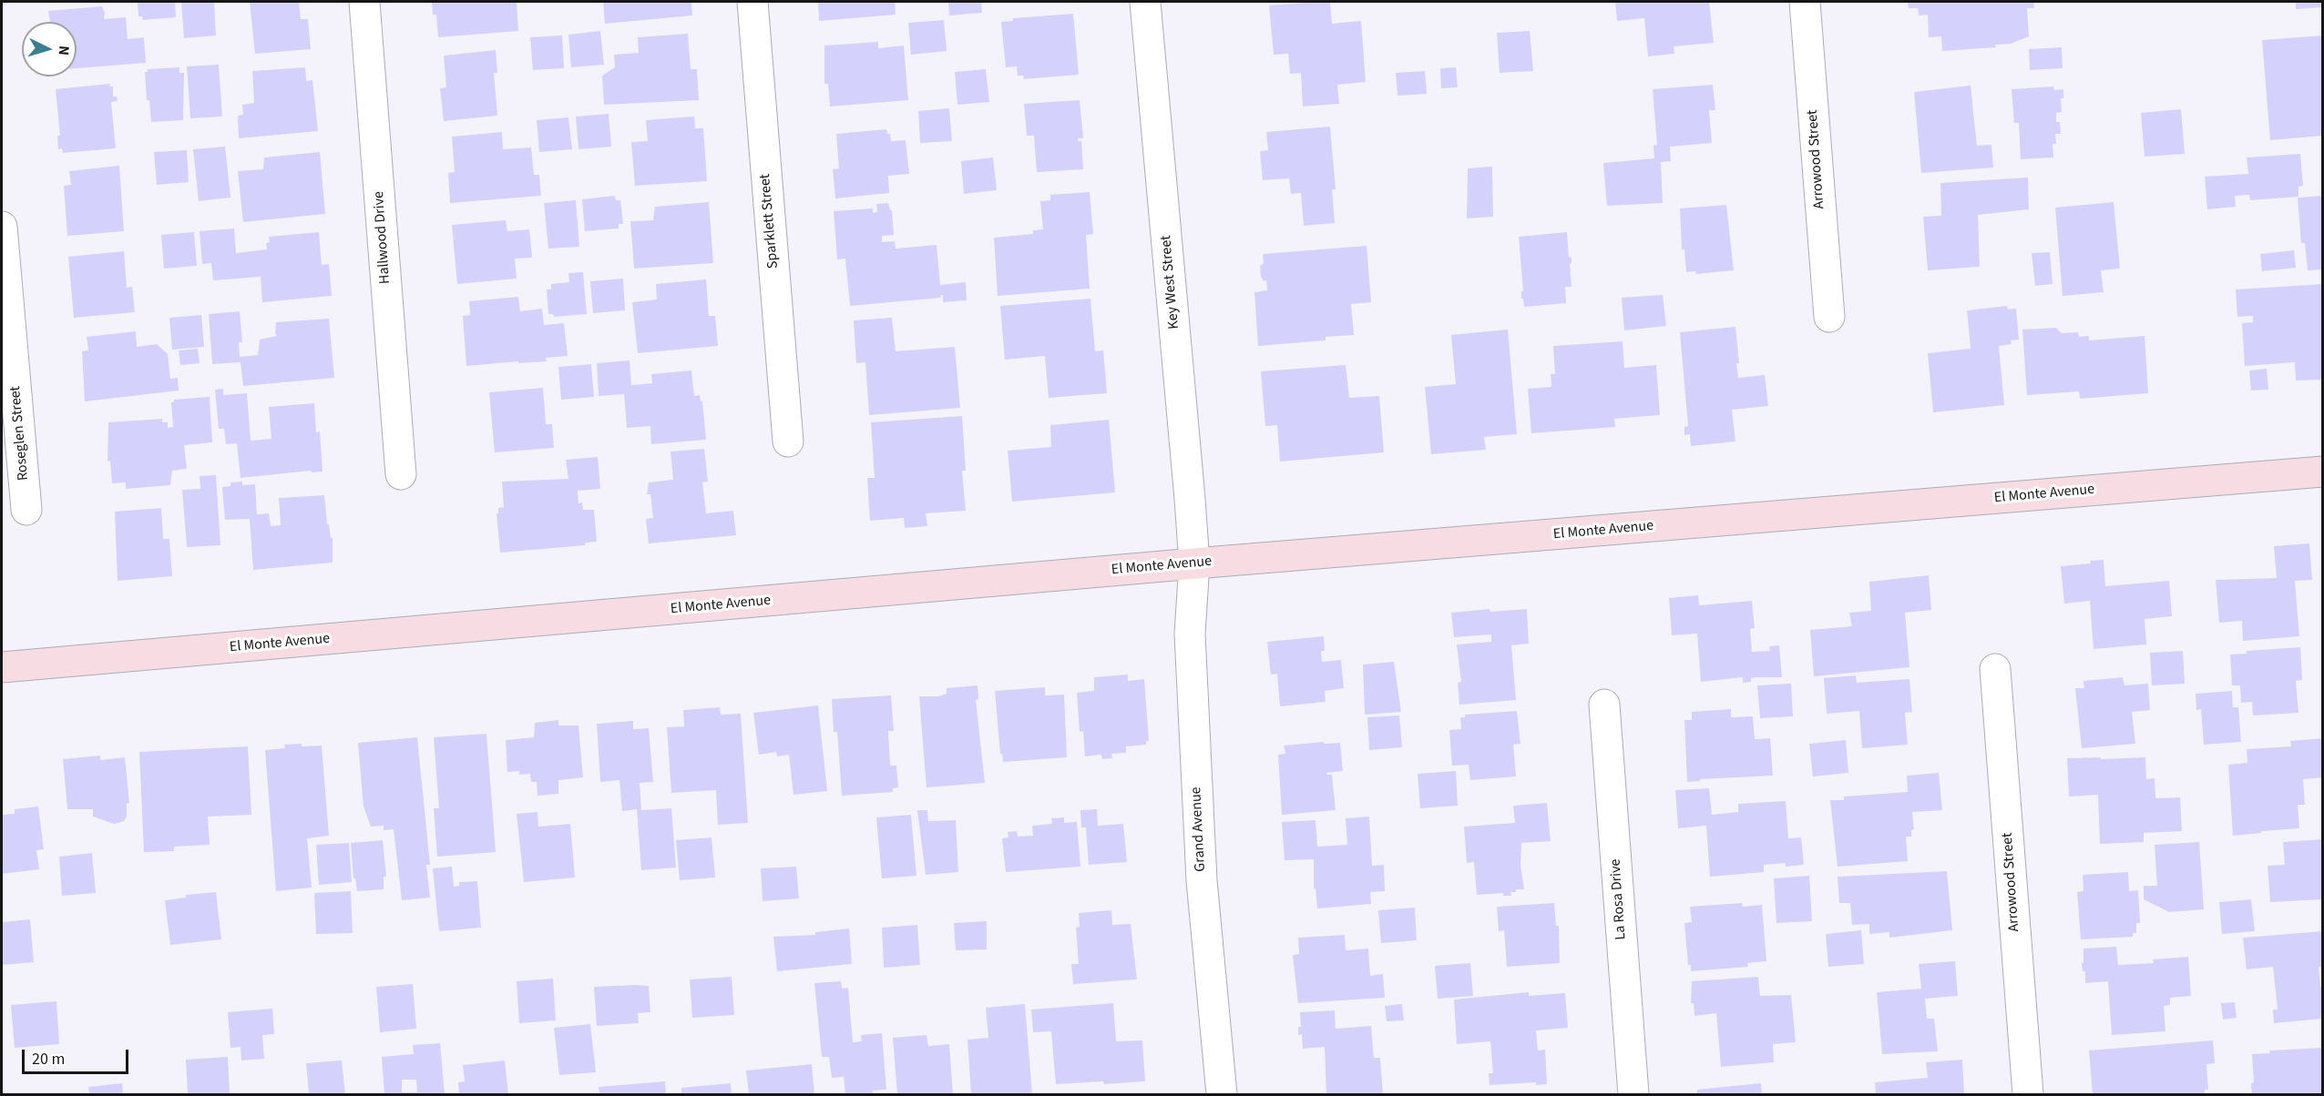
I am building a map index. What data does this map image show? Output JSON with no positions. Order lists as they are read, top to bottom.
{
  "streets": {
    "street": [
      "Arrowood Street",
      "Sparklett Street",
      "Hallwood Drive",
      "Key West Street",
      "Roseglen Street",
      "El Monte Avenue",
      "Grand Avenue",
      "La Rosa Drive"
    ]
  },
  "crossings": [
    ["Key West Street", "El Monte Avenue"],
    ["Key West Street", "Grand Avenue"],
    ["El Monte Avenue", "Grand Avenue"]
  ],
  "scale_bar": "20 m",
  "north": "right"
}
